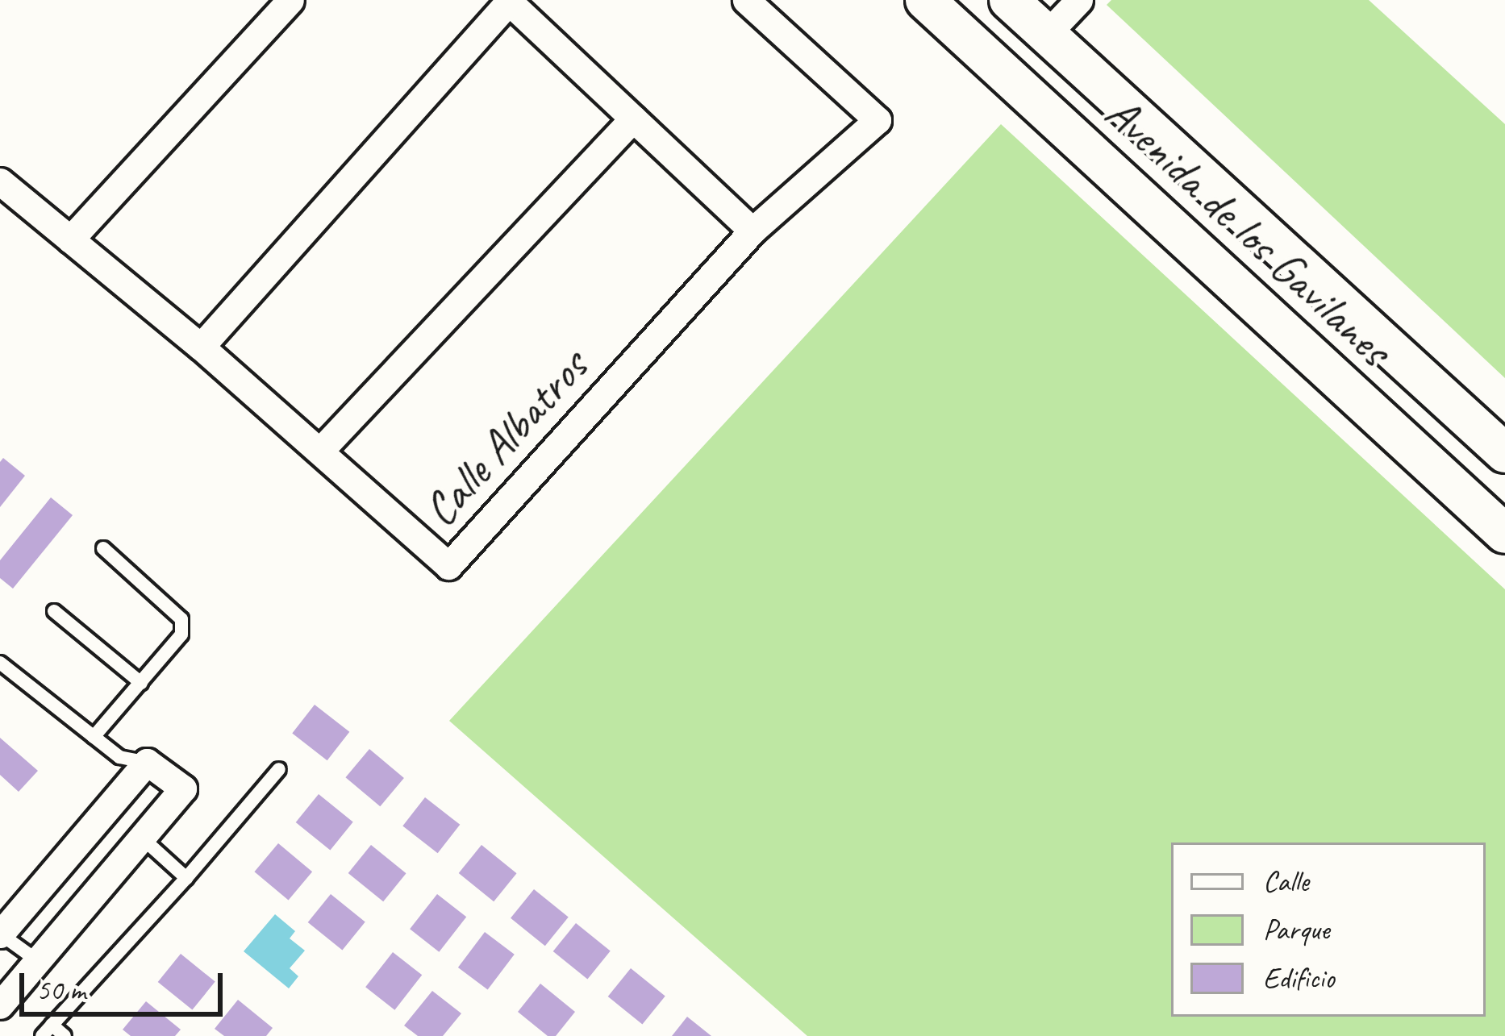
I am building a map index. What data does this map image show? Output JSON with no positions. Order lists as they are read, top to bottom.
{
  "streets": {
    "main road": ["Avenida de los Gavilanes"],
    "street": ["Calle Albatros"]
  },
  "legend": ["Calle", "Parque", "Edificio"],
  "scale_bar": "50 m"
}
